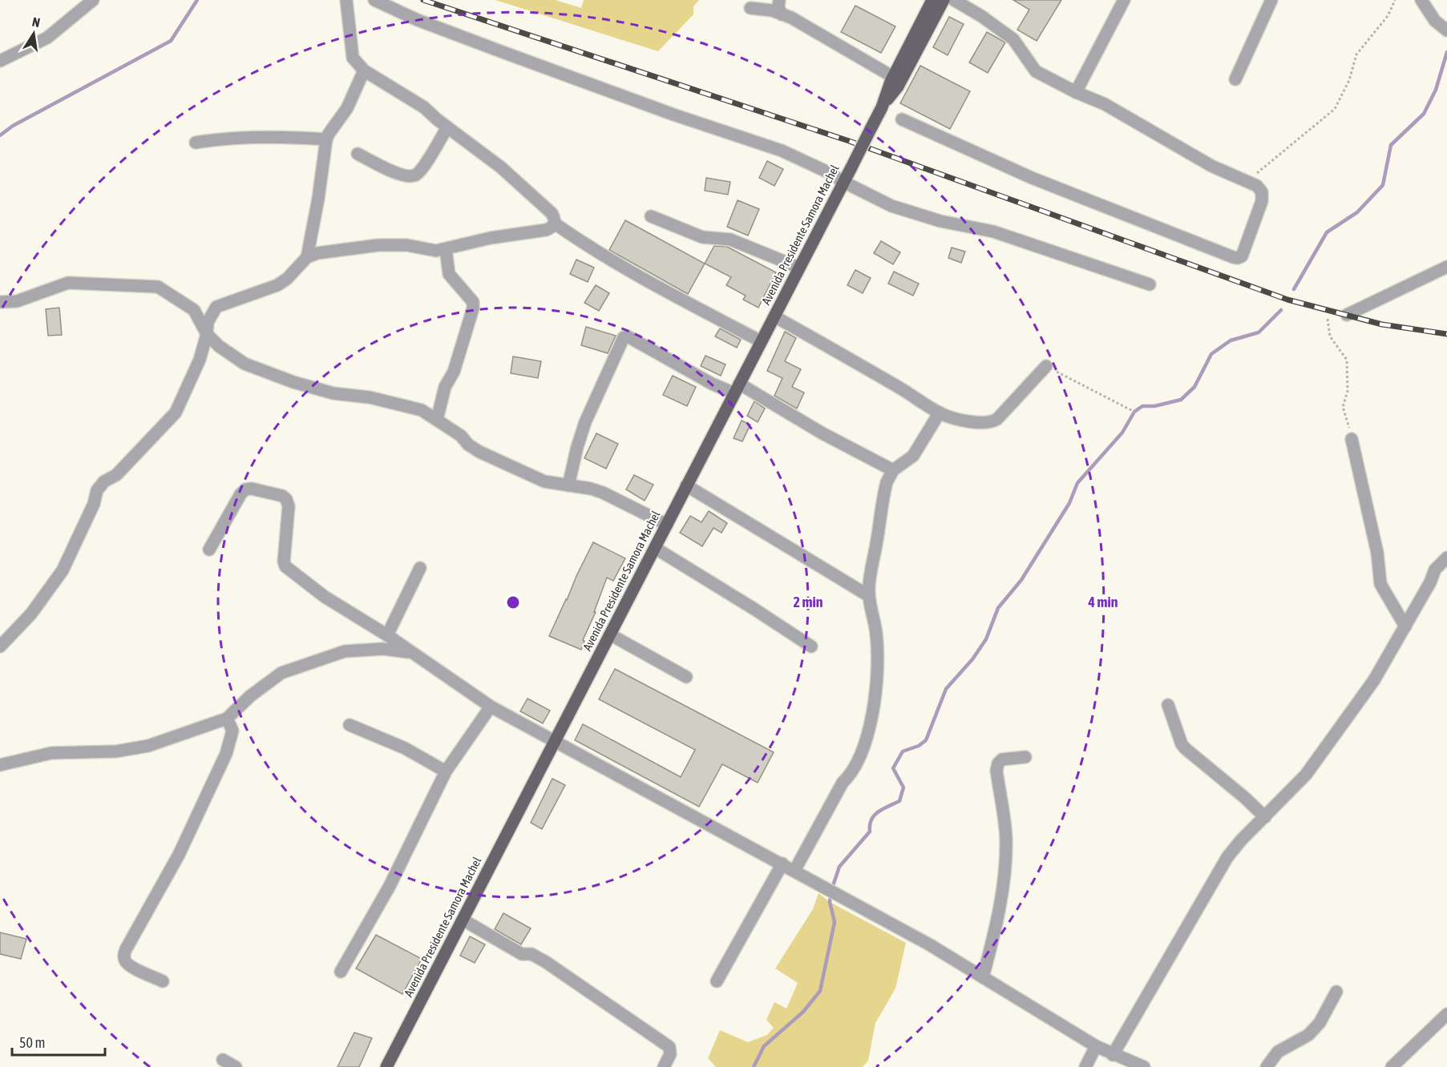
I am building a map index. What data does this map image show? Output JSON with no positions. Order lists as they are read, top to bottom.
{
  "streets": {
    "main road": ["Avenida Presidente Samora Machel"]
  },
  "scale_bar": "50 m",
  "north": "top",
  "rings": ["2 min", "4 min"]
}
